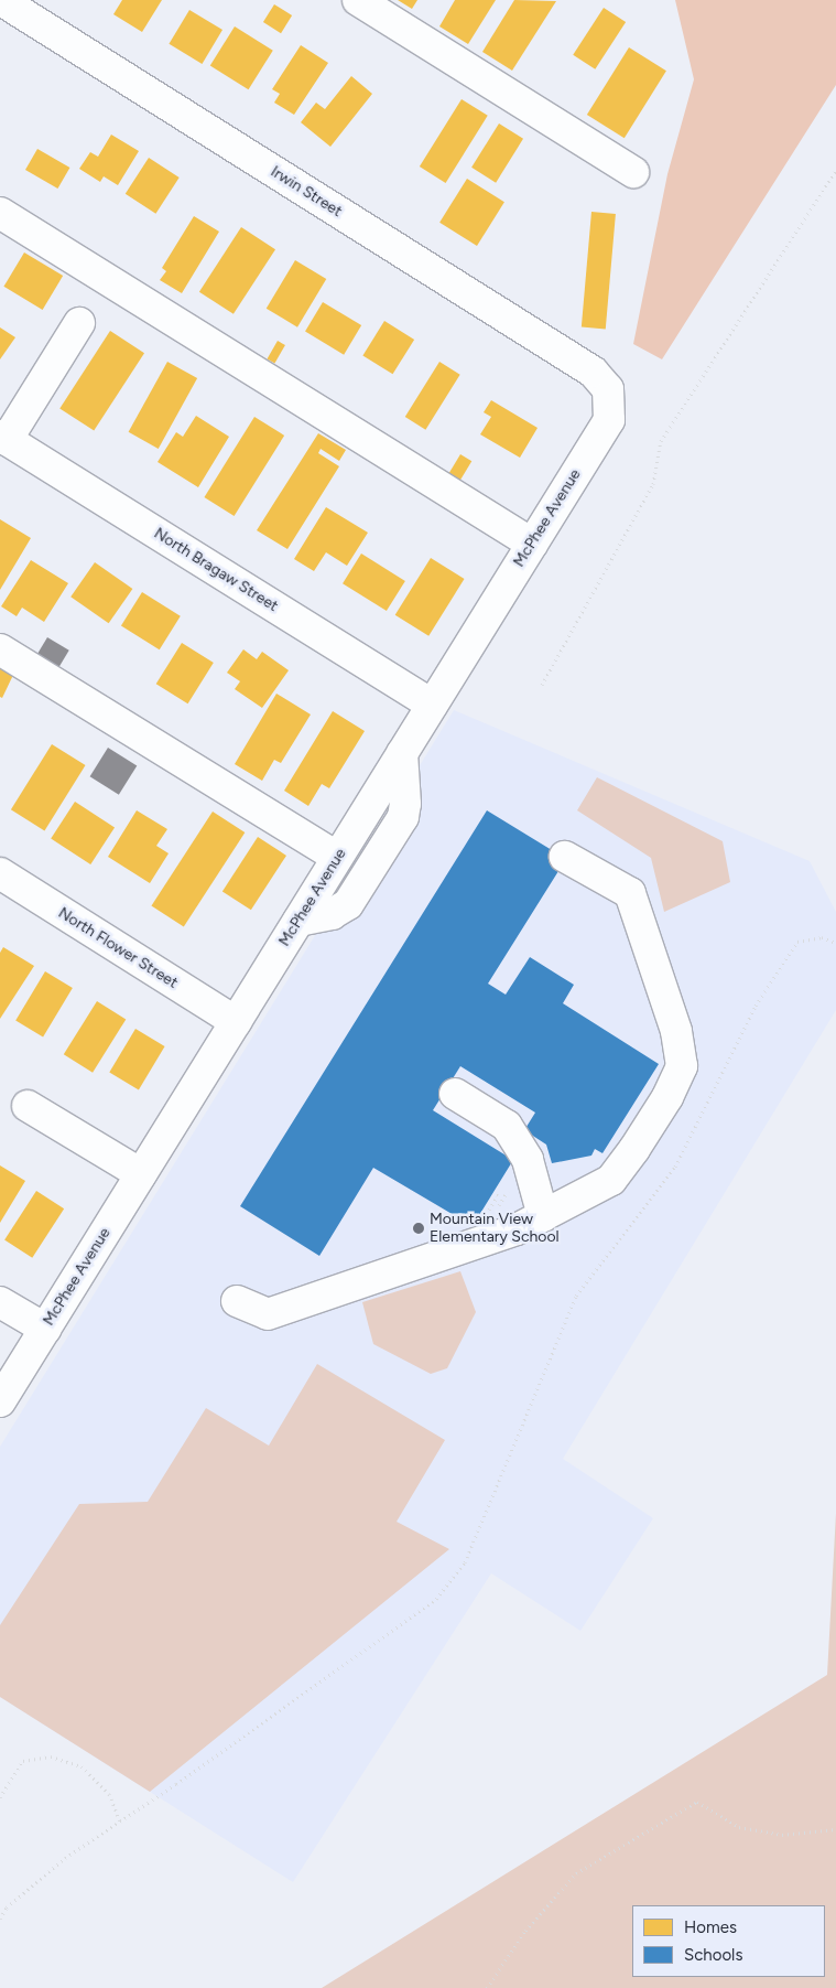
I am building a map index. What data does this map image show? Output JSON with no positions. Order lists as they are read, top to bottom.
{
  "streets": {
    "street": [
      "Irwin Street",
      "McPhee Avenue",
      "North Bragaw Street",
      "North Flower Street"
    ]
  },
  "crossings": [
    ["Irwin Street", "McPhee Avenue"],
    ["McPhee Avenue", "North Bragaw Street"],
    ["McPhee Avenue", "North Flower Street"]
  ],
  "places": ["Mountain View Elementary School"],
  "legend": ["Homes", "Schools"]
}
